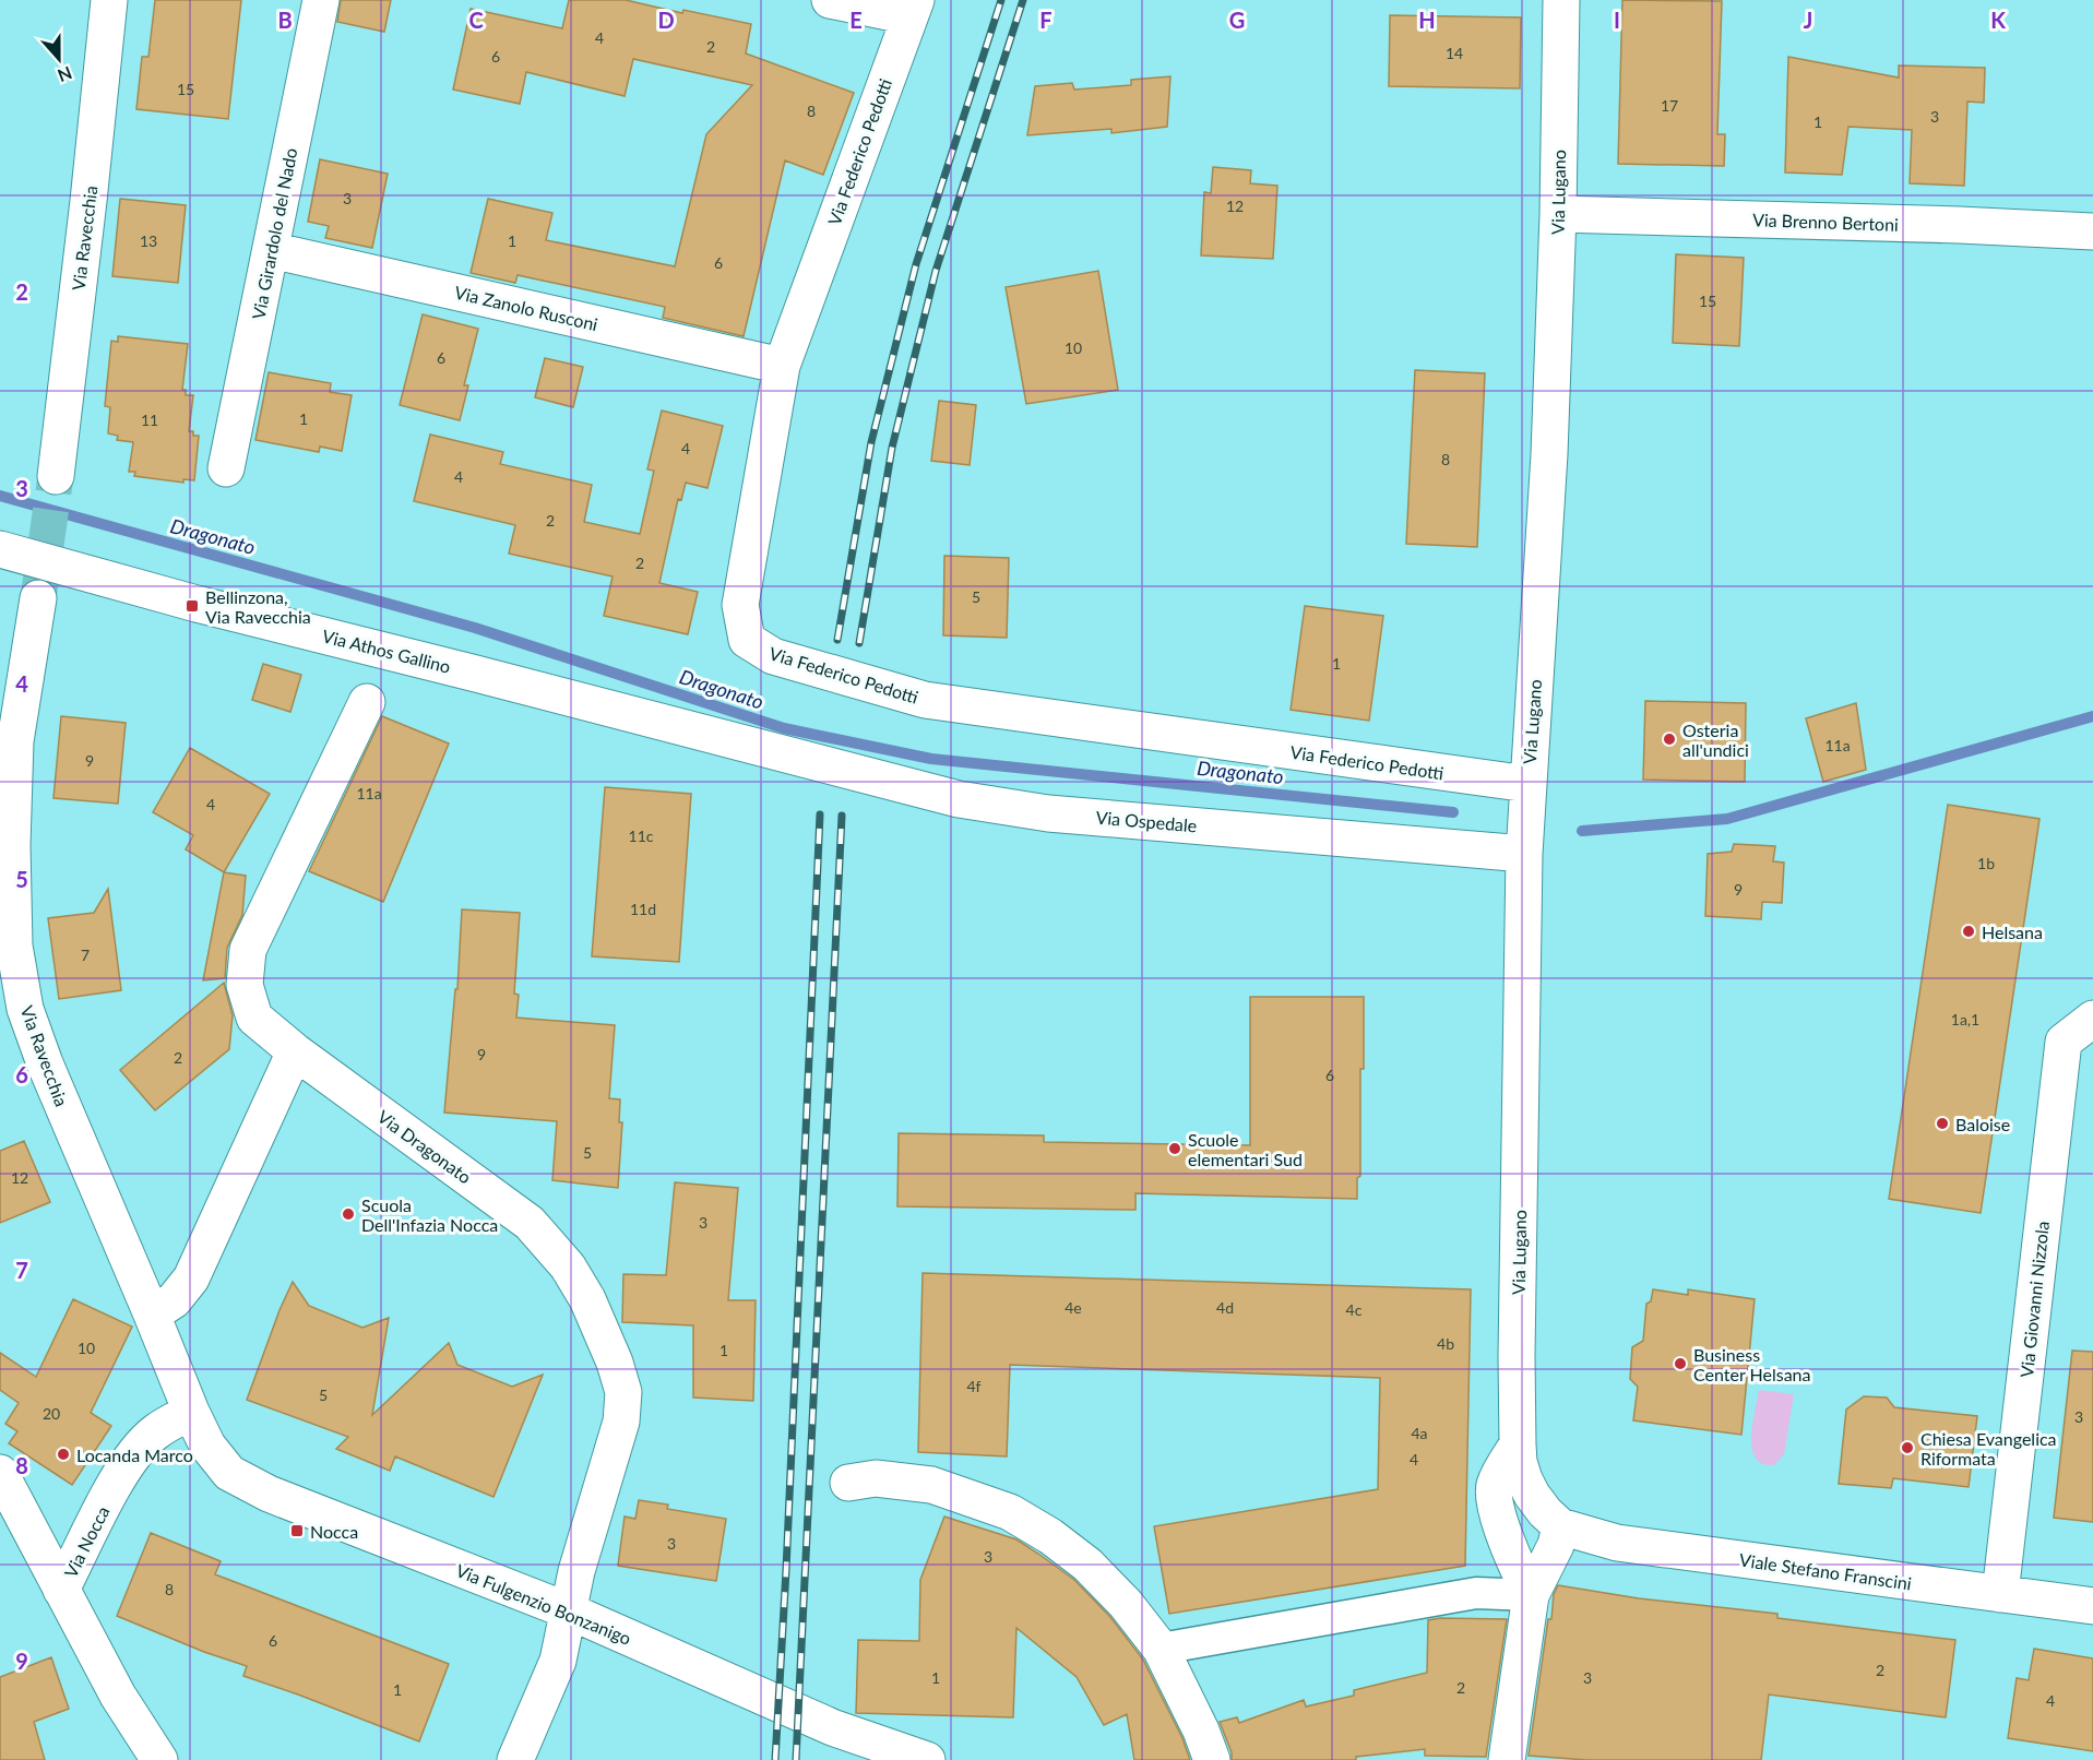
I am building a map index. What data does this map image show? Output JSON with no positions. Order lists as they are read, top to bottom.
{
  "streets": {
    "street": [
      "Via Federico Pedotti",
      "Via Lugano",
      "Via Brenno Bertoni",
      "Via Girardolo del Nado",
      "Via Ravecchia",
      "Via Zanolo Rusconi",
      "Via Athos Gallino",
      "Via Ospedale",
      "Via Dragonato",
      "Via Giovanni Nizzola",
      "Via Nocca",
      "Viale Stefano Franscini",
      "Via Fulgenzio Bonzanigo"
    ]
  },
  "crossings": [
    ["Via Federico Pedotti", "Via Lugano"],
    ["Via Federico Pedotti", "Via Zanolo Rusconi"],
    ["Via Lugano", "Via Brenno Bertoni"],
    ["Via Lugano", "Via Ospedale"],
    ["Via Lugano", "Viale Stefano Franscini"],
    ["Via Girardolo del Nado", "Via Zanolo Rusconi"],
    ["Via Ravecchia", "Via Nocca"],
    ["Via Ravecchia", "Via Fulgenzio Bonzanigo"],
    ["Via Athos Gallino", "Via Ospedale"],
    ["Via Dragonato", "Via Fulgenzio Bonzanigo"],
    ["Via Giovanni Nizzola", "Viale Stefano Franscini"],
    ["Via Nocca", "Via Fulgenzio Bonzanigo"]
  ],
  "water": ["Dragonato"],
  "places": {
    "transit": ["Bellinzona, Via Ravecchia", "Nocca"],
    "other": [
      "Osteria all'undici",
      "Helsana",
      "Baloise",
      "Scuole elementari Sud",
      "Scuola Dell'Infazia Nocca",
      "Business Center Helsana",
      "Chiesa Evangelica Riformata",
      "Locanda Marco"
    ]
  },
  "house_numbers": [
    "4",
    "2",
    "14",
    "6",
    "15",
    "17",
    "8",
    "3",
    "1",
    "3",
    "12",
    "13",
    "1",
    "6",
    "15",
    "10",
    "6",
    "1",
    "11",
    "4",
    "8",
    "4",
    "2",
    "2",
    "5",
    "1",
    "11a",
    "9",
    "11a",
    "4",
    "11c",
    "1b",
    "9",
    "11d",
    "7",
    "1a,1",
    "9",
    "2",
    "6",
    "5",
    "12",
    "3",
    "4e",
    "4d",
    "4c",
    "4b",
    "10",
    "1",
    "4f",
    "5",
    "20",
    "3",
    "4a",
    "4",
    "3",
    "3",
    "8",
    "6",
    "2",
    "1",
    "3",
    "2",
    "1",
    "4"
  ],
  "north": "bottom",
  "grid": {
    "columns": [
      "B",
      "C",
      "D",
      "E",
      "F",
      "G",
      "H",
      "I",
      "J",
      "K"
    ],
    "rows": [
      "2",
      "3",
      "4",
      "5",
      "6",
      "7",
      "8",
      "9"
    ]
  }
}
